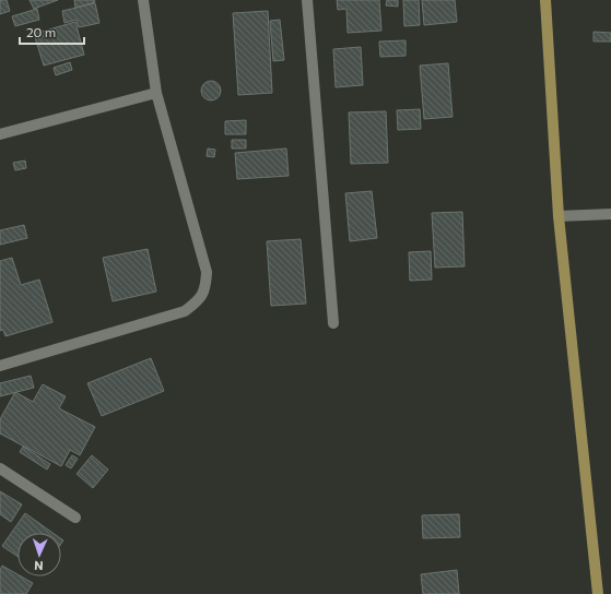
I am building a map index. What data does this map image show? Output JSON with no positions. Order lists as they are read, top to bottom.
{
  "scale_bar": "20 m",
  "north": "bottom"
}
